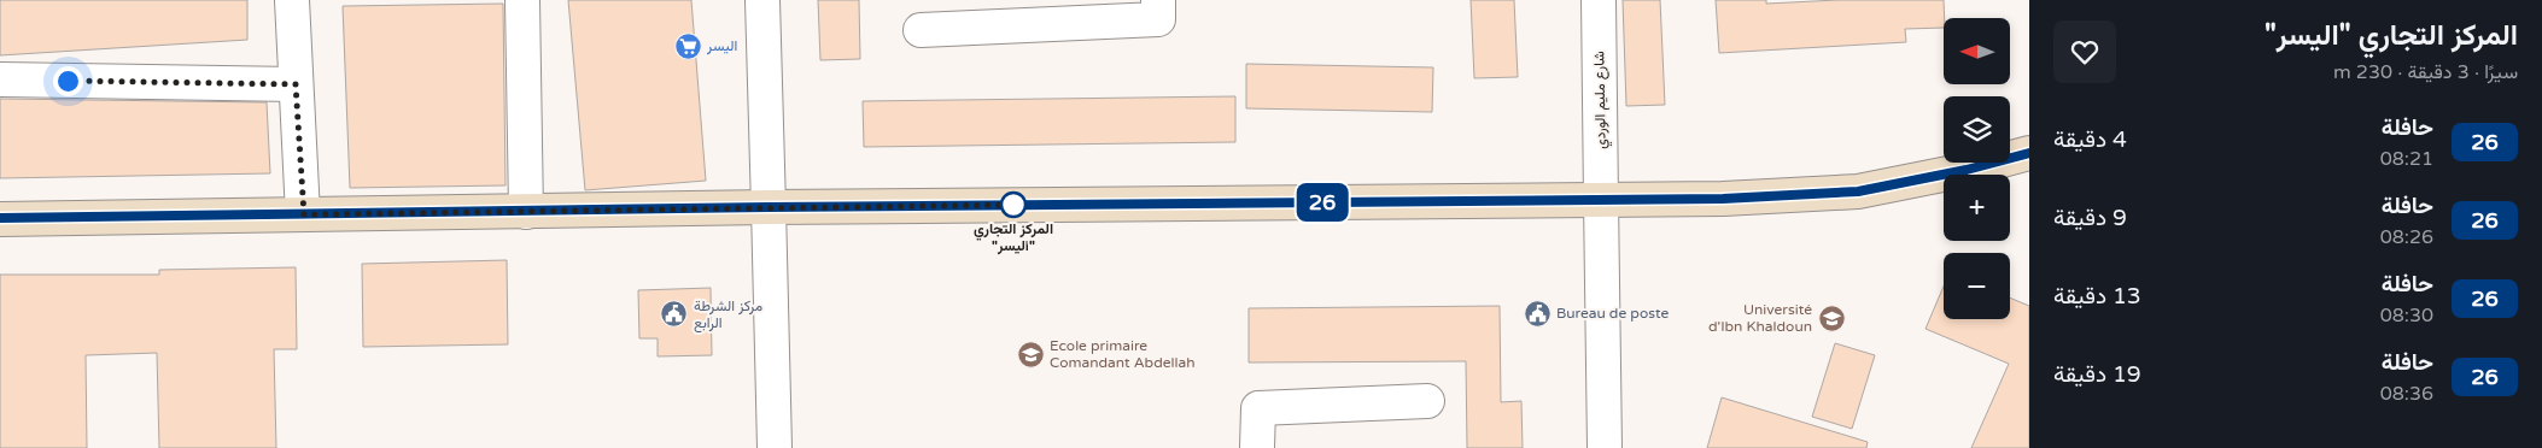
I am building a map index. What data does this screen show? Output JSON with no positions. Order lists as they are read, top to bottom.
{
  "streets": {
    "street": ["شارع مليم الوردي"]
  },
  "places": {
    "supermarket": ["اليسر"],
    "other": ["المركز التجاري \"اليسر\""],
    "public building": ["Bureau de poste", "مركز الشرطة الرابع"],
    "school or university": ["Université d'Ibn Khaldoun", "Ecole primaire Comandant Abdellah"]
  },
  "lines": ["bus line 26"],
  "north": "left",
  "page": {
    "heading": ["المركز التجاري \"اليسر\"", "سيرًا · 3 دقيقة · 230 m"],
    "on_map": "26",
    "map_buttons": ["+", "−"],
    "list": [
      {
        "mark": "26",
        "name": "حافلة",
        "note": "08:21",
        "value": "4 دقيقة"
      },
      {
        "mark": "26",
        "name": "حافلة",
        "note": "08:26",
        "value": "9 دقيقة"
      },
      {
        "mark": "26",
        "name": "حافلة",
        "note": "08:30",
        "value": "13 دقيقة"
      },
      {
        "mark": "26",
        "name": "حافلة",
        "note": "08:36",
        "value": "19 دقيقة"
      }
    ]
  }
}
